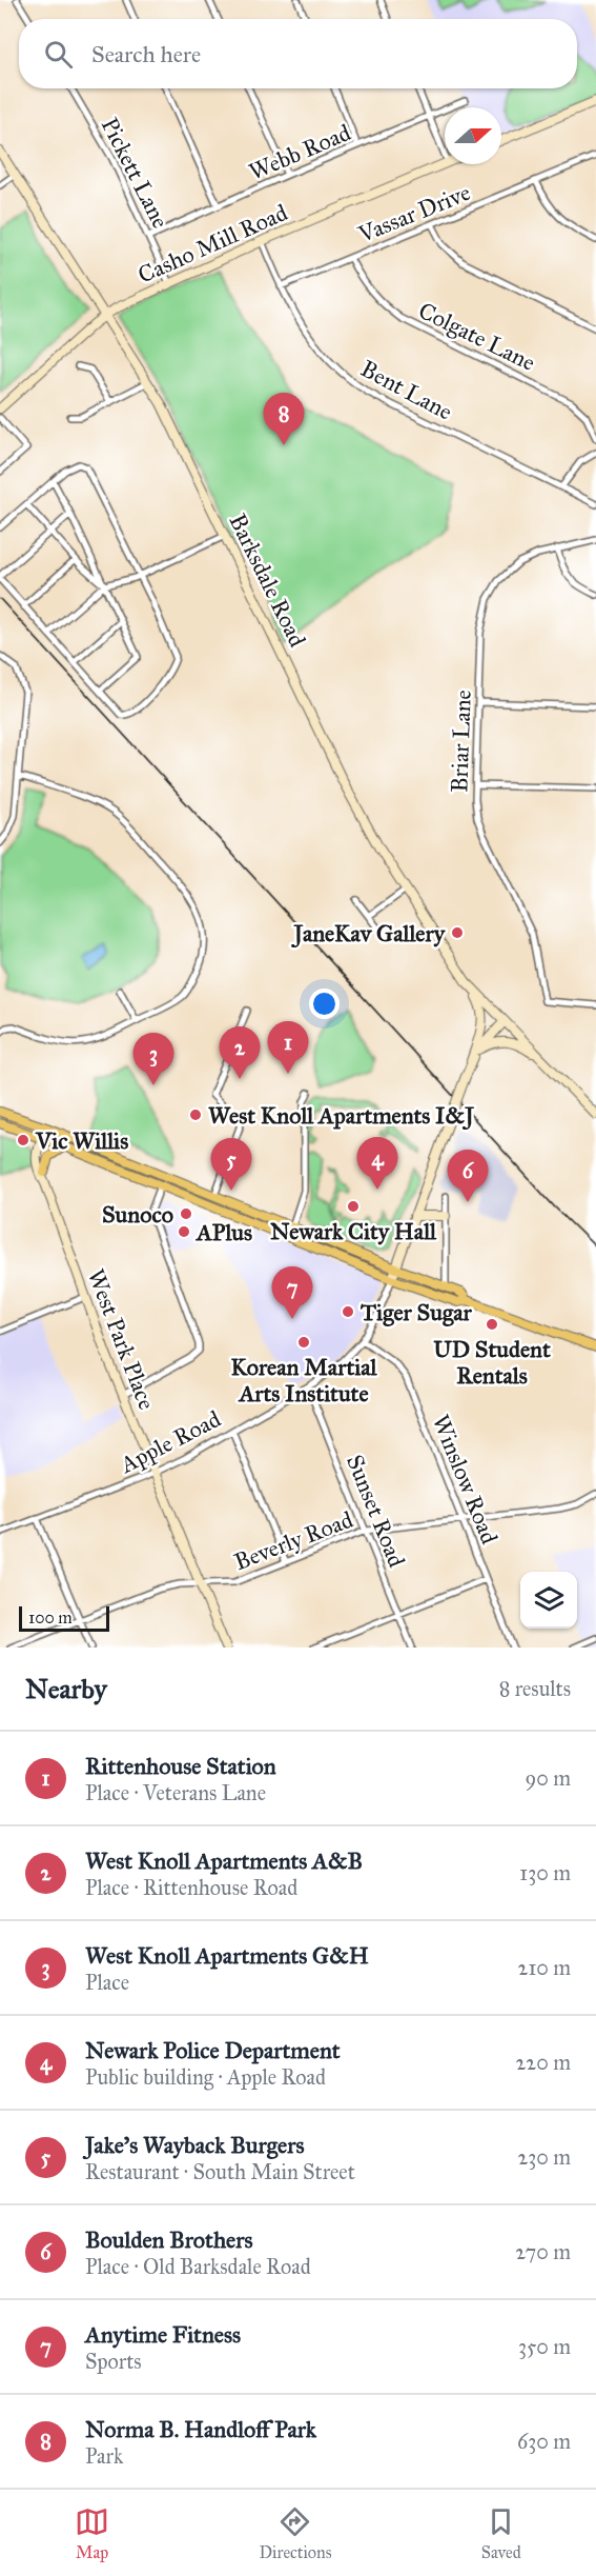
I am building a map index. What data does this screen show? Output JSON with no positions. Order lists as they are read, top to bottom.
{
  "streets": {
    "street": [
      "Webb Road",
      "Pickett Lane",
      "Vassar Drive",
      "Casho Mill Road",
      "Colgate Lane",
      "Bent Lane",
      "Barksdale Road",
      "Briar Lane",
      "West Park Place",
      "Apple Road",
      "Winslow Road",
      "Sunset Road",
      "Beverly Road"
    ]
  },
  "crossings": [
    ["Webb Road", "Pickett Lane"],
    ["Pickett Lane", "Casho Mill Road"],
    ["Vassar Drive", "Colgate Lane"],
    ["Vassar Drive", "Bent Lane"],
    ["Casho Mill Road", "Bent Lane"],
    ["Casho Mill Road", "Barksdale Road"],
    ["Barksdale Road", "Apple Road"],
    ["West Park Place", "Apple Road"],
    ["West Park Place", "Beverly Road"],
    ["Apple Road", "Winslow Road"],
    ["Apple Road", "Sunset Road"],
    ["Winslow Road", "Beverly Road"],
    ["Sunset Road", "Beverly Road"]
  ],
  "places": [
    "JaneKav Gallery",
    "West Knoll Apartments I&J",
    "Vic Willis",
    "Newark City Hall",
    "Sunoco",
    "APlus",
    "Tiger Sugar",
    "UD Student Rentals",
    "Korean Martial Arts Institute"
  ],
  "scale_bar": "100 m",
  "north": "right",
  "page": {
    "search": "Search here",
    "pins": [
      "8",
      "1",
      "2",
      "3",
      "4",
      "5",
      "6",
      "7"
    ],
    "scale": "100 m",
    "heading": ["Nearby", "8 results"],
    "list": [
      {
        "mark": "1",
        "name": "Rittenhouse Station",
        "note": "Place · Veterans Lane",
        "value": "90 m"
      },
      {
        "mark": "2",
        "name": "West Knoll Apartments A&B",
        "note": "Place · Rittenhouse Road",
        "value": "130 m"
      },
      {
        "mark": "3",
        "name": "West Knoll Apartments G&H",
        "note": "Place",
        "value": "210 m"
      },
      {
        "mark": "4",
        "name": "Newark Police Department",
        "note": "Public building · Apple Road",
        "value": "220 m"
      },
      {
        "mark": "5",
        "name": "Jake's Wayback Burgers",
        "note": "Restaurant · South Main Street",
        "value": "230 m"
      },
      {
        "mark": "6",
        "name": "Boulden Brothers",
        "note": "Place · Old Barksdale Road",
        "value": "270 m"
      },
      {
        "mark": "7",
        "name": "Anytime Fitness",
        "note": "Sports",
        "value": "350 m"
      },
      {
        "mark": "8",
        "name": "Norma B. Handloff Park",
        "note": "Park",
        "value": "630 m"
      }
    ],
    "nav": ["Map", "Directions", "Saved"]
  }
}
